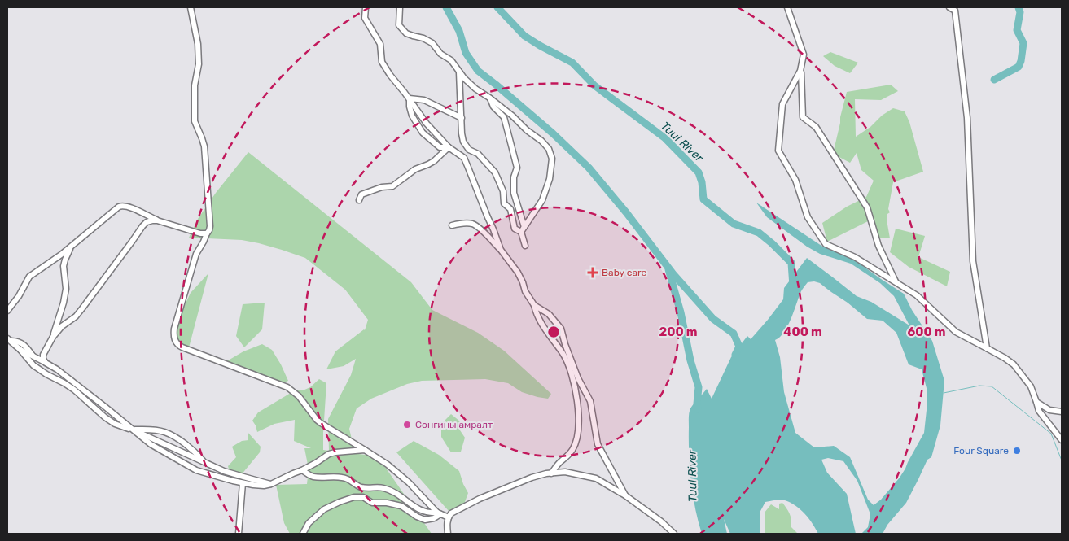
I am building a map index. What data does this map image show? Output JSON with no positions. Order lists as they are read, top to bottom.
{
  "water": ["Tuul River"],
  "places": {
    "health": ["Baby care"],
    "other": ["Сонгины амралт", "Four Square"]
  },
  "rings": ["200 m", "400 m", "600 m"]
}
